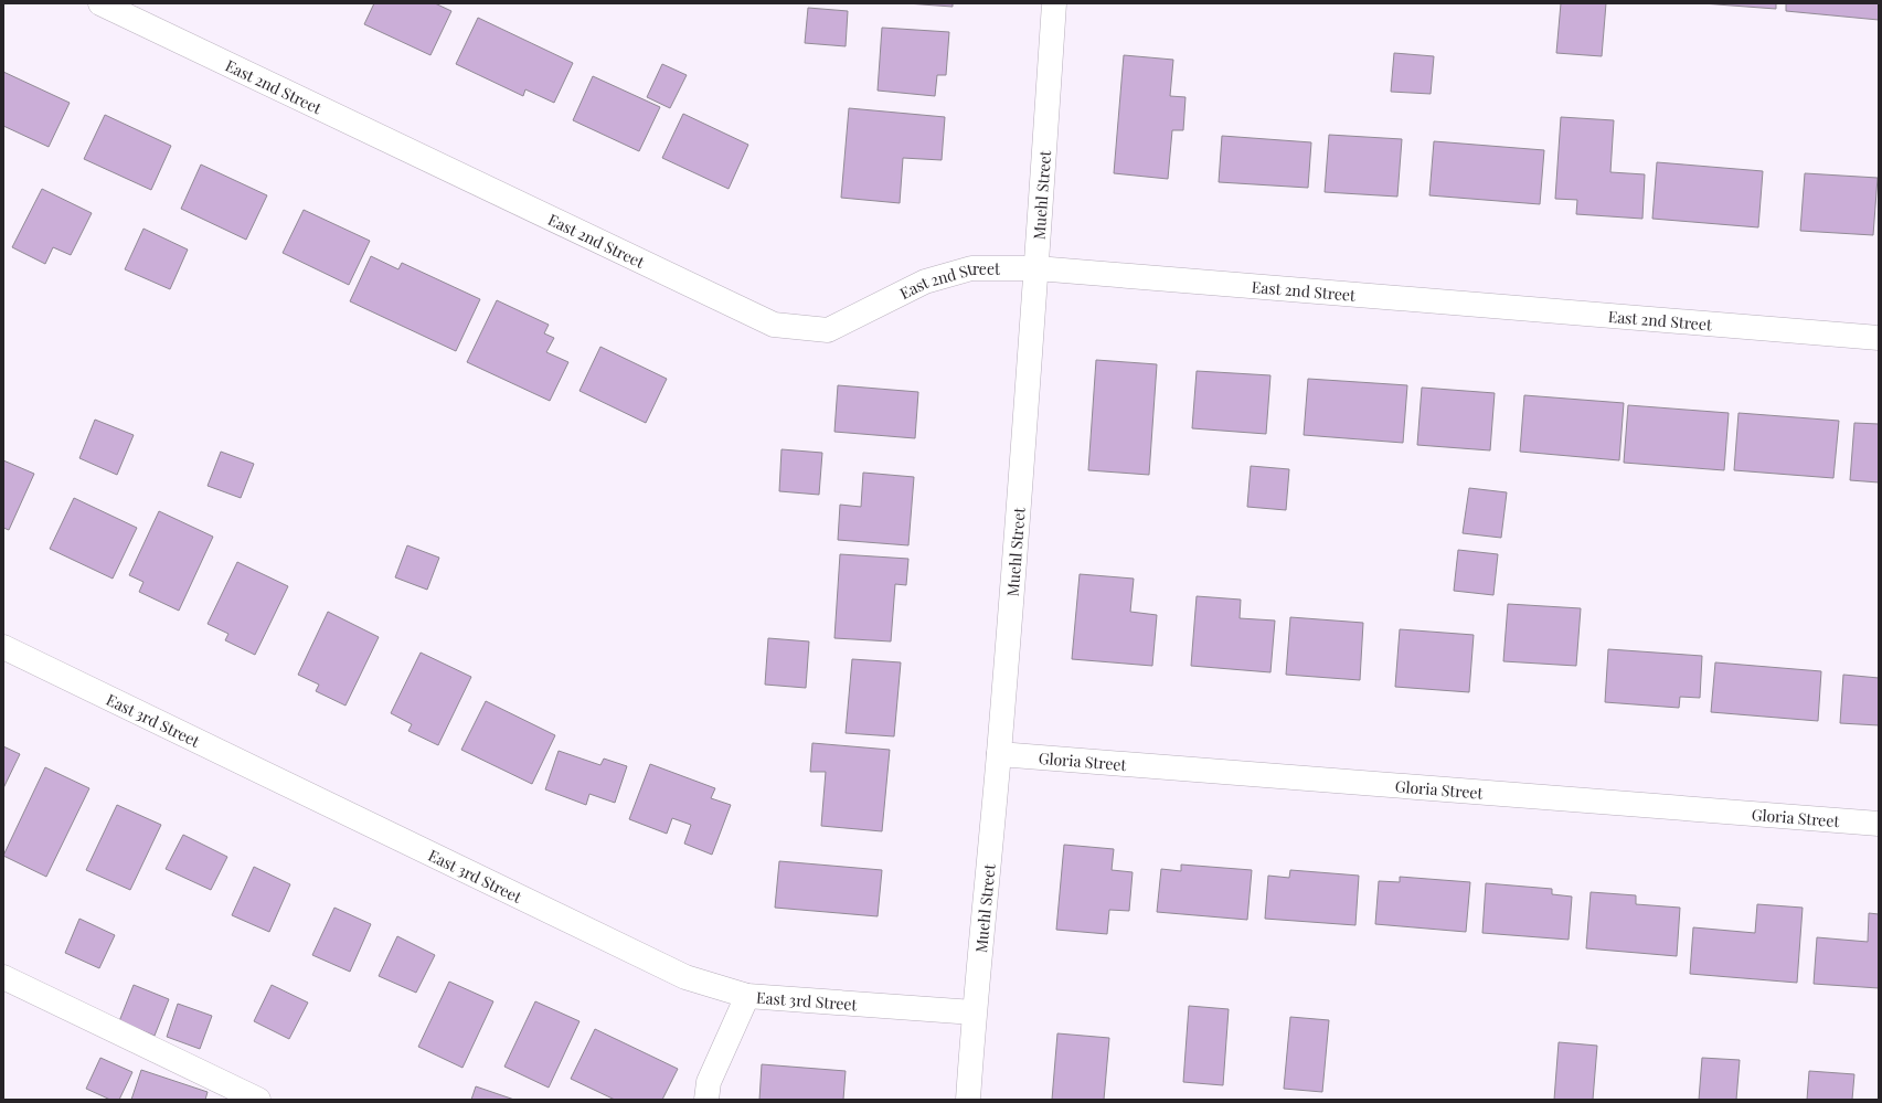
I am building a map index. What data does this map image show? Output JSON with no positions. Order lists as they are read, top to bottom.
{
  "streets": {
    "street": [
      "East 2nd Street",
      "Muehl Street",
      "East 3rd Street",
      "Gloria Street"
    ]
  },
  "crossings": [
    ["East 2nd Street", "Muehl Street"],
    ["Muehl Street", "East 3rd Street"],
    ["Muehl Street", "Gloria Street"]
  ]
}
